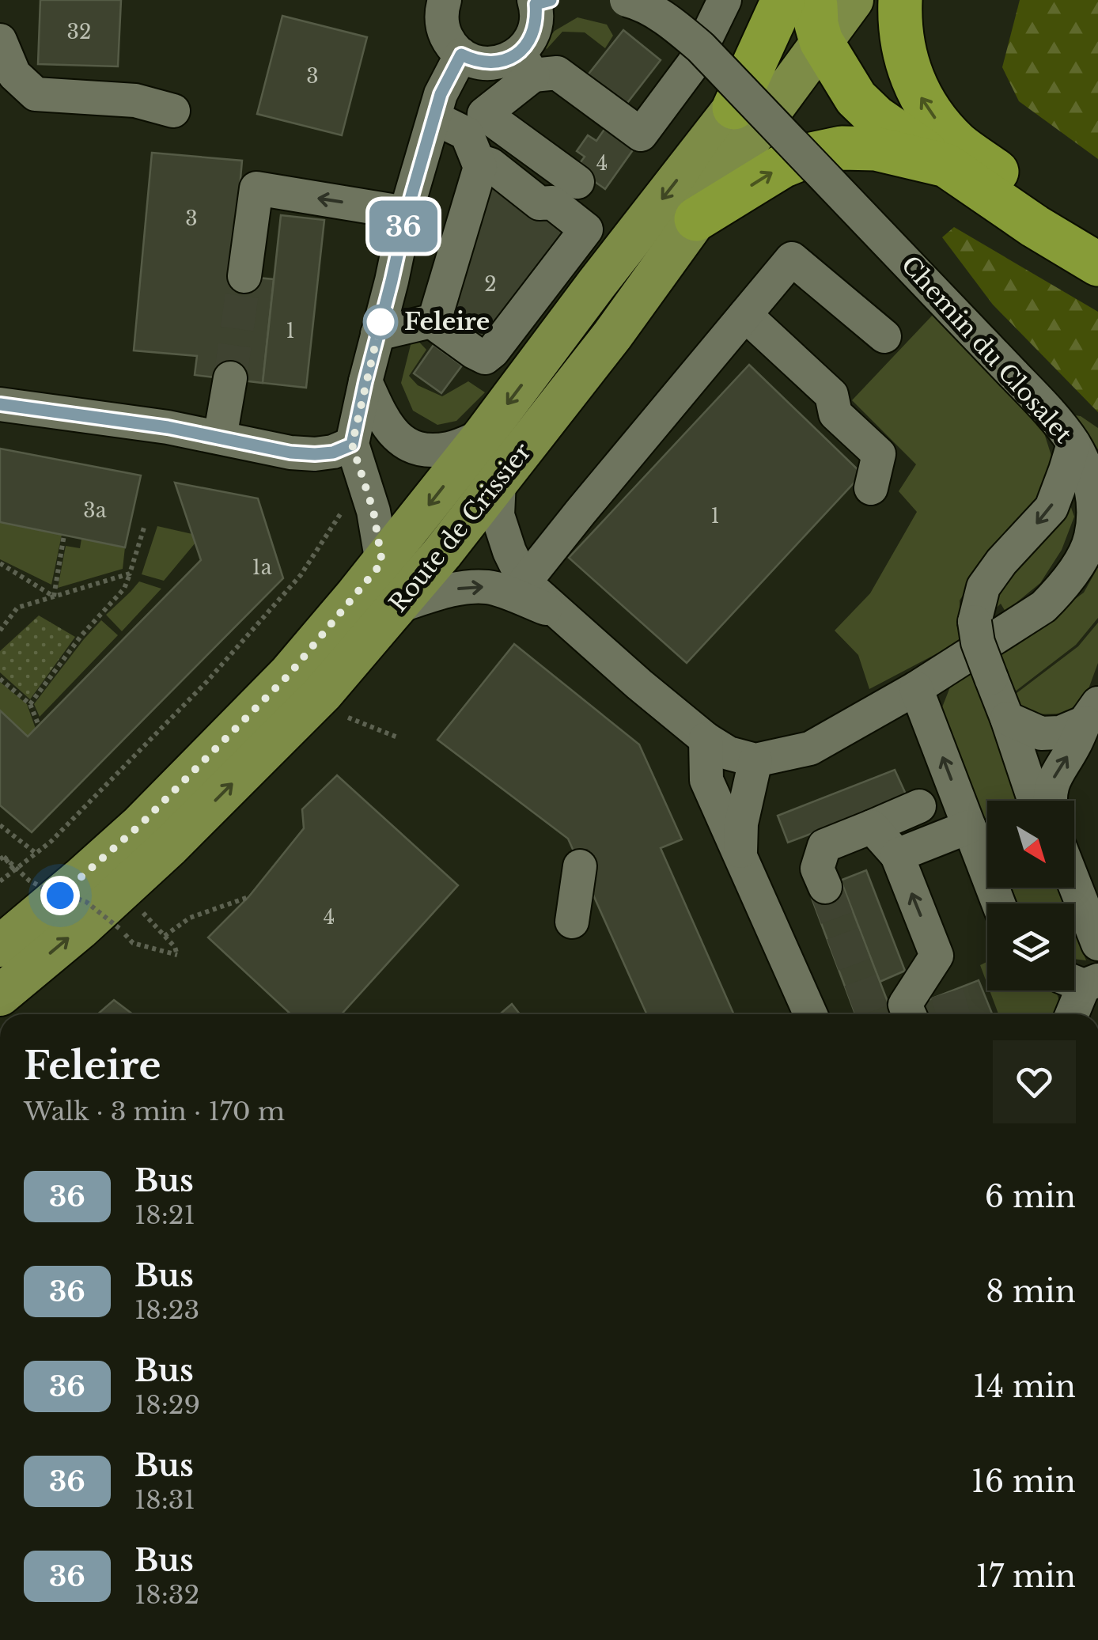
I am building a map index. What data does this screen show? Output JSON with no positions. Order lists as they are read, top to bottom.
{
  "streets": {
    "main road": ["Route de Crissier"],
    "street": ["Chemin du Closalet"]
  },
  "places": ["Feleire"],
  "lines": ["bus line 36"],
  "house_numbers": [
    "32",
    "3",
    "4",
    "3",
    "2",
    "1",
    "3a",
    "1",
    "1a",
    "4"
  ],
  "north": "bottom right",
  "page": {
    "on_map": "36",
    "heading": ["Feleire", "Walk · 3 min · 170 m"],
    "list": [
      {
        "mark": "36",
        "name": "Bus",
        "note": "18:21",
        "value": "6 min"
      },
      {
        "mark": "36",
        "name": "Bus",
        "note": "18:23",
        "value": "8 min"
      },
      {
        "mark": "36",
        "name": "Bus",
        "note": "18:29",
        "value": "14 min"
      },
      {
        "mark": "36",
        "name": "Bus",
        "note": "18:31",
        "value": "16 min"
      },
      {
        "mark": "36",
        "name": "Bus",
        "note": "18:32",
        "value": "17 min"
      }
    ]
  }
}
